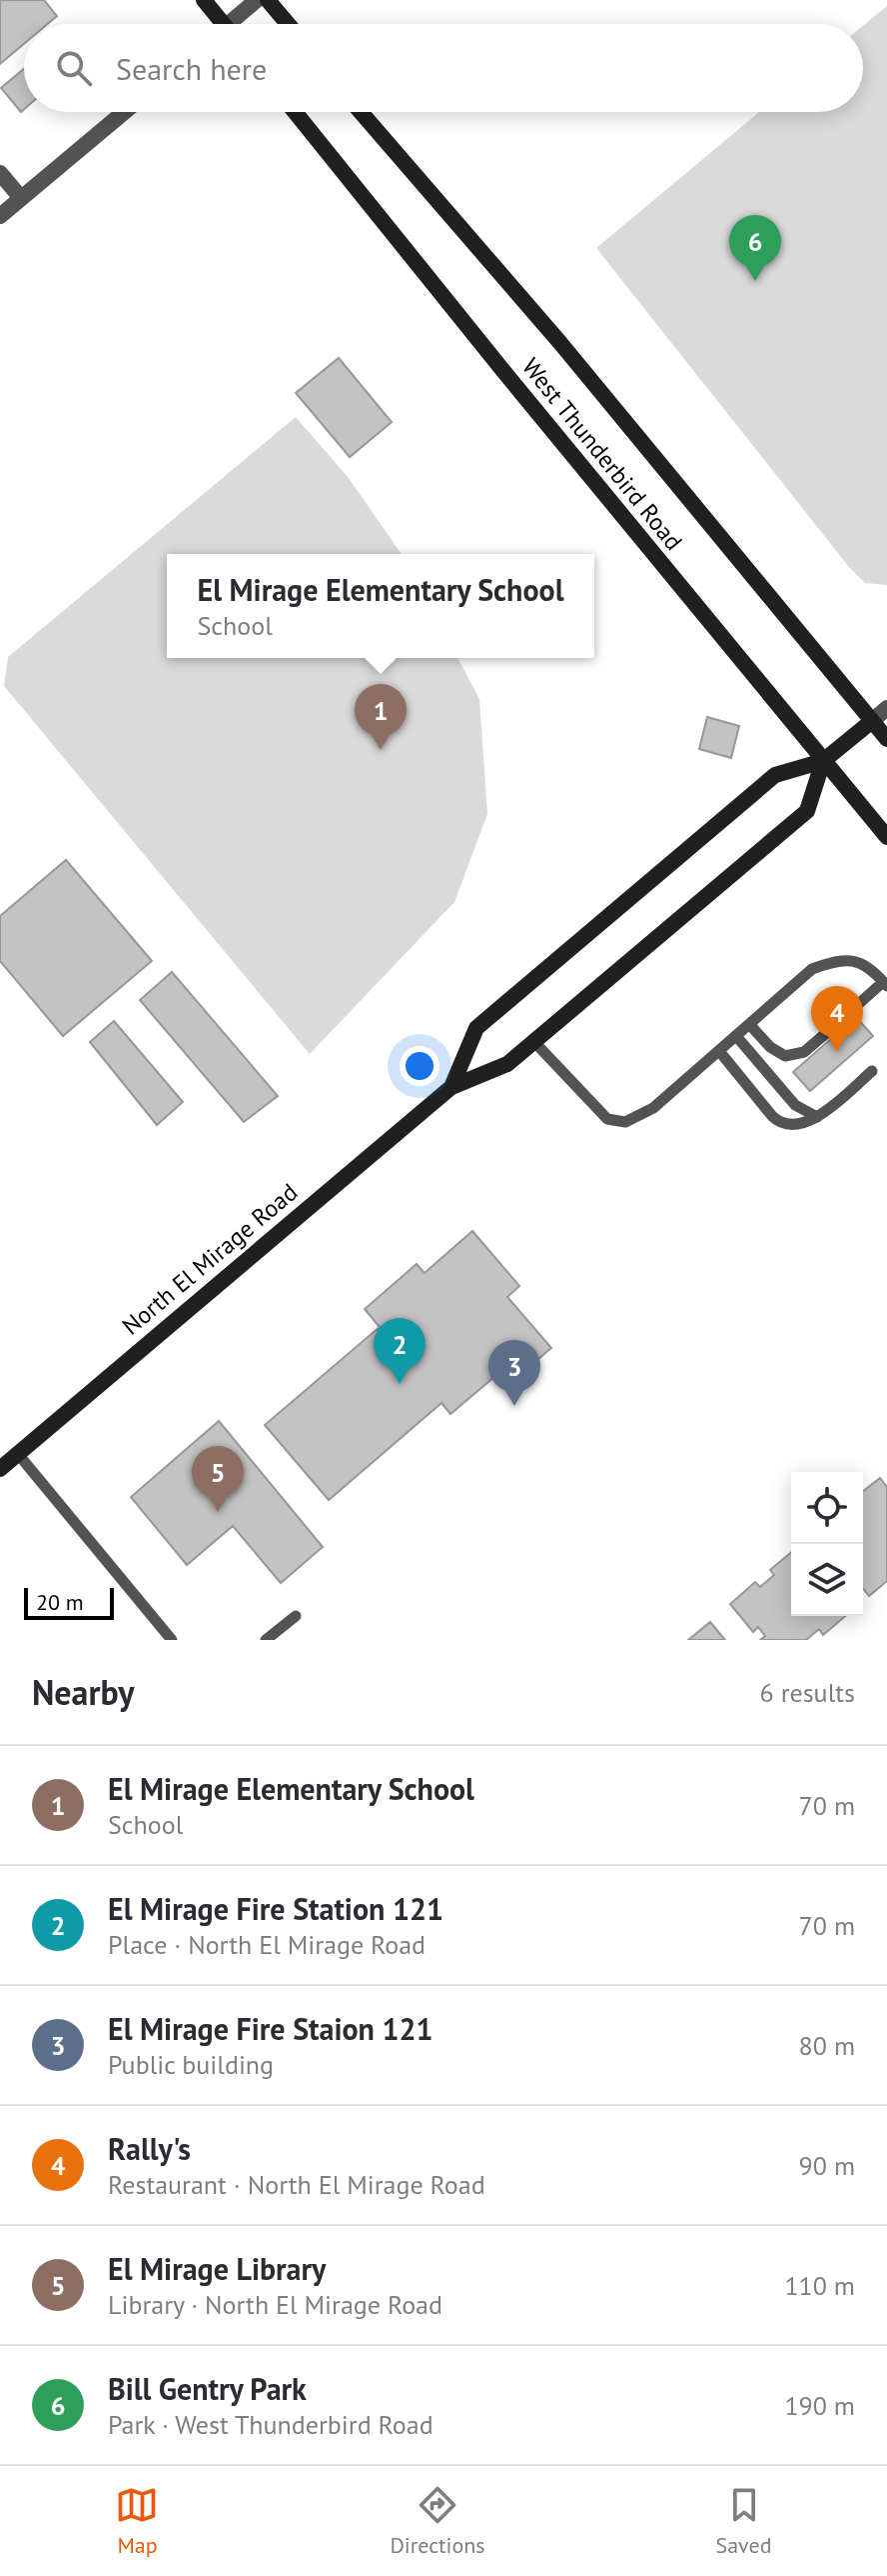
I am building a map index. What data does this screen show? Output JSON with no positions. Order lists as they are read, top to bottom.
{
  "streets": {
    "main road": ["West Thunderbird Road", "North El Mirage Road"]
  },
  "crossings": [
    ["West Thunderbird Road", "North El Mirage Road"]
  ],
  "scale_bar": "20 m",
  "page": {
    "search": "Search here",
    "pins": [
      "6",
      "1",
      "4",
      "2",
      "3",
      "5"
    ],
    "popup": ["El Mirage Elementary School", "School"],
    "scale": "20 m",
    "heading": ["Nearby", "6 results"],
    "list": [
      {
        "mark": "1",
        "name": "El Mirage Elementary School",
        "note": "School",
        "value": "70 m"
      },
      {
        "mark": "2",
        "name": "El Mirage Fire Station 121",
        "note": "Place · North El Mirage Road",
        "value": "70 m"
      },
      {
        "mark": "3",
        "name": "El Mirage Fire Staion 121",
        "note": "Public building",
        "value": "80 m"
      },
      {
        "mark": "4",
        "name": "Rally's",
        "note": "Restaurant · North El Mirage Road",
        "value": "90 m"
      },
      {
        "mark": "5",
        "name": "El Mirage Library",
        "note": "Library · North El Mirage Road",
        "value": "110 m"
      },
      {
        "mark": "6",
        "name": "Bill Gentry Park",
        "note": "Park · West Thunderbird Road",
        "value": "190 m"
      }
    ],
    "nav": ["Map", "Directions", "Saved"]
  }
}
